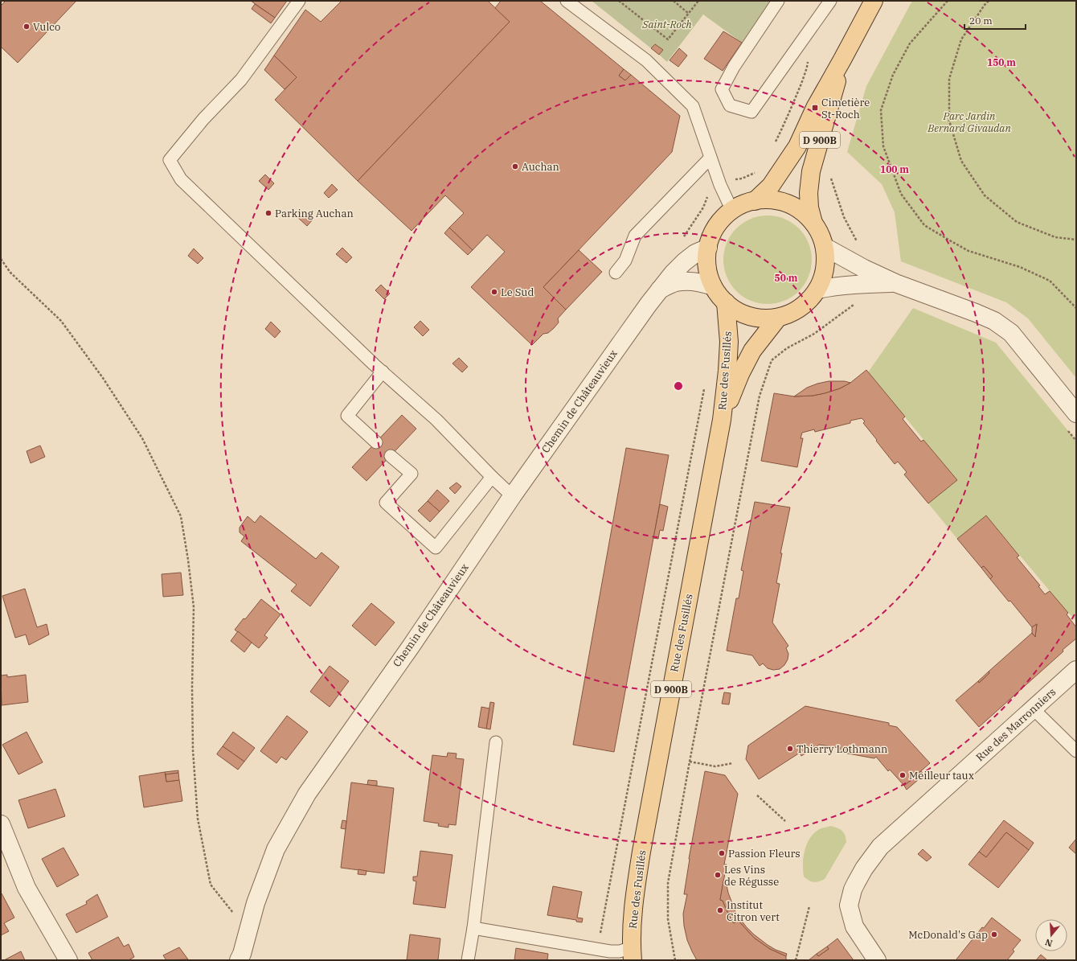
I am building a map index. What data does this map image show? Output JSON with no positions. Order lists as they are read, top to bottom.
{
  "streets": {
    "main road": ["D 900B", "Rue des Fusillés"],
    "street": ["Chemin de Châteauvieux", "Rue des Marronniers"]
  },
  "parks": ["Saint-Roch", "Parc Jardin Bernard Givaudan"],
  "places": {
    "other": [
      "Vulco",
      "Auchan",
      "Parking Auchan",
      "Le Sud",
      "Thierry Lothmann",
      "Meilleur taux",
      "Passion Fleurs",
      "Les Vins de Régusse",
      "Institut Citron vert",
      "McDonald's Gap"
    ],
    "transit": ["Cimetière St-Roch"]
  },
  "scale_bar": "20 m",
  "north": "bottom",
  "rings": ["150 m", "100 m", "50 m"]
}
